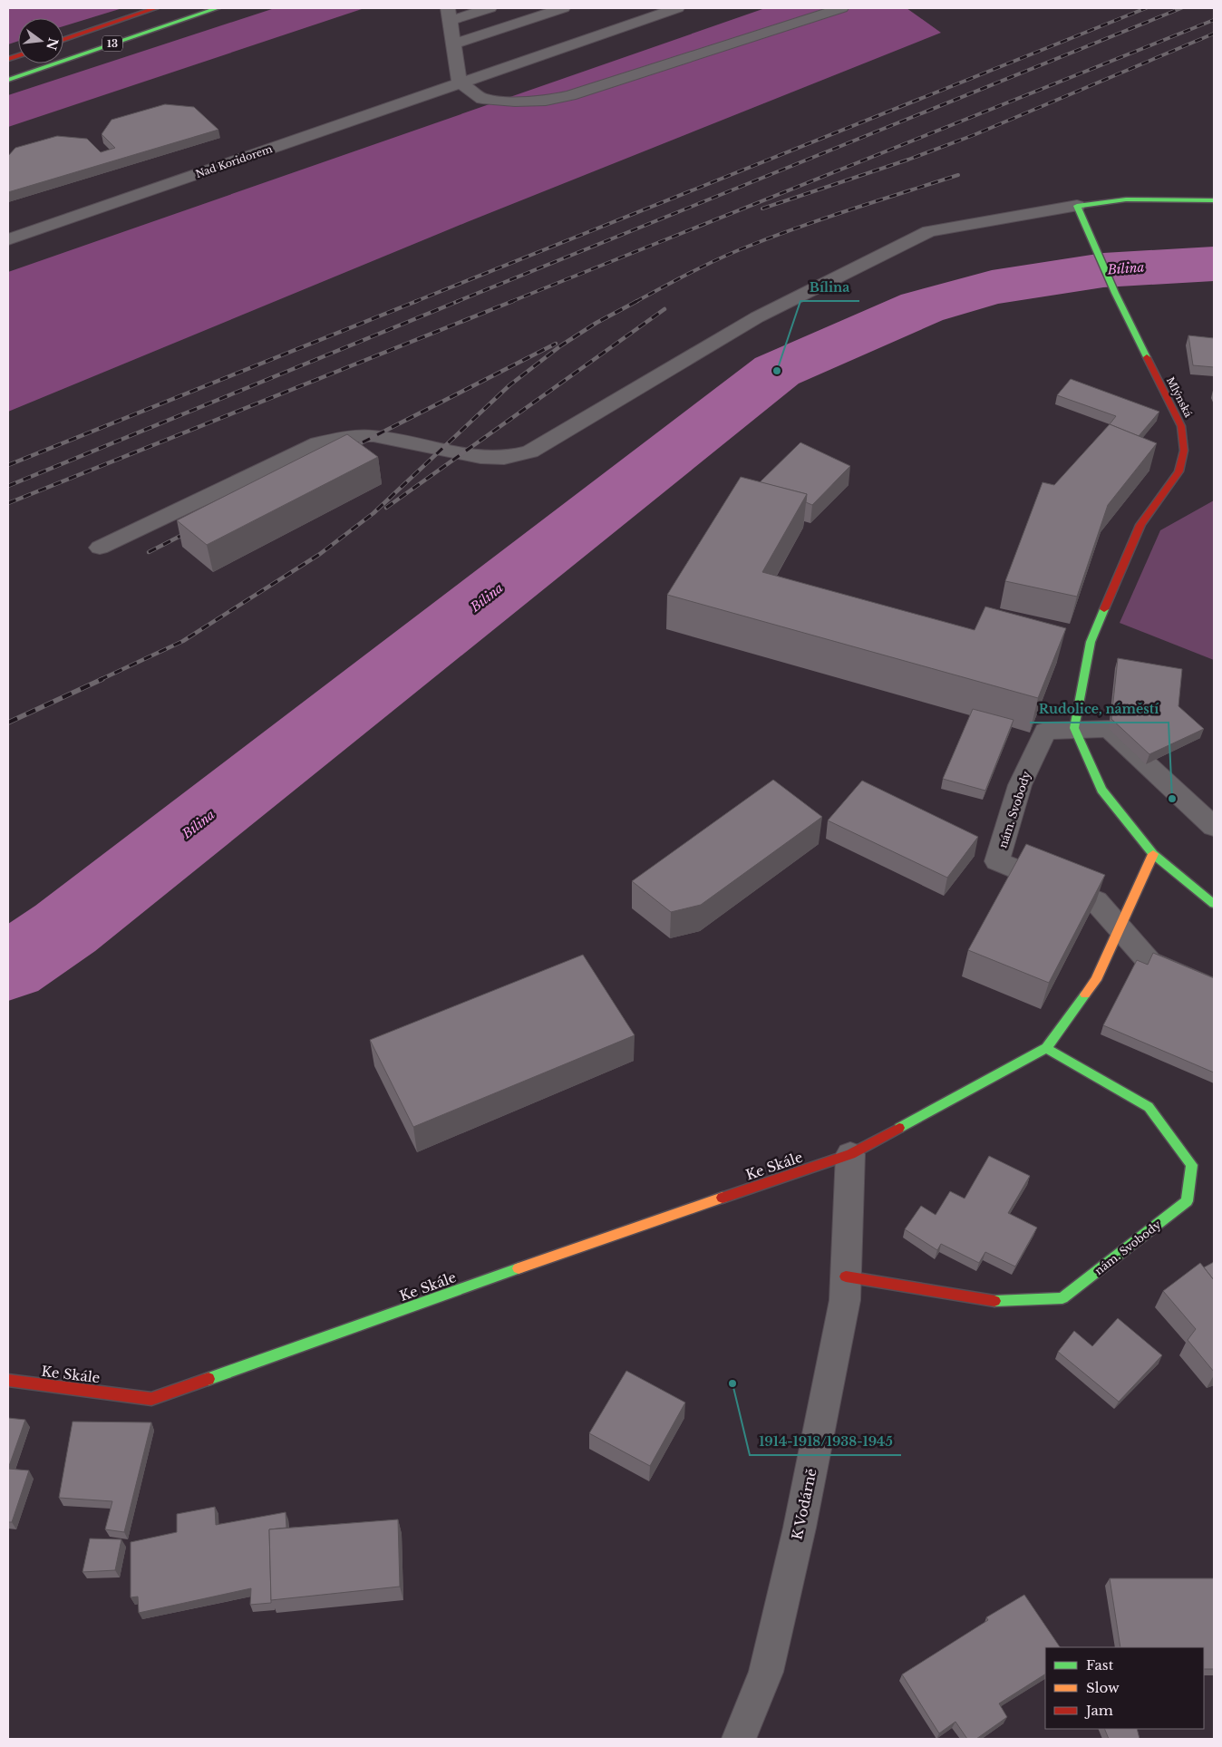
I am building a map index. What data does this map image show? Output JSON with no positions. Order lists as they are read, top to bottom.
{
  "streets": {
    "main road": [
      "13",
      "Mlýnská",
      "nám. Svobody",
      "Ke Skále"
    ],
    "street": ["Nad Koridorem", "K Vodárně"]
  },
  "crossings": [
    ["Mlýnská", "nám. Svobody"],
    ["nám. Svobody", "K Vodárně"],
    ["Ke Skále", "K Vodárně"]
  ],
  "water": ["Bílina"],
  "places": ["Bílina", "Rudolice, náměstí", "1914-1918/1938-1945"],
  "legend": ["Fast", "Slow", "Jam"],
  "north": "right"
}
